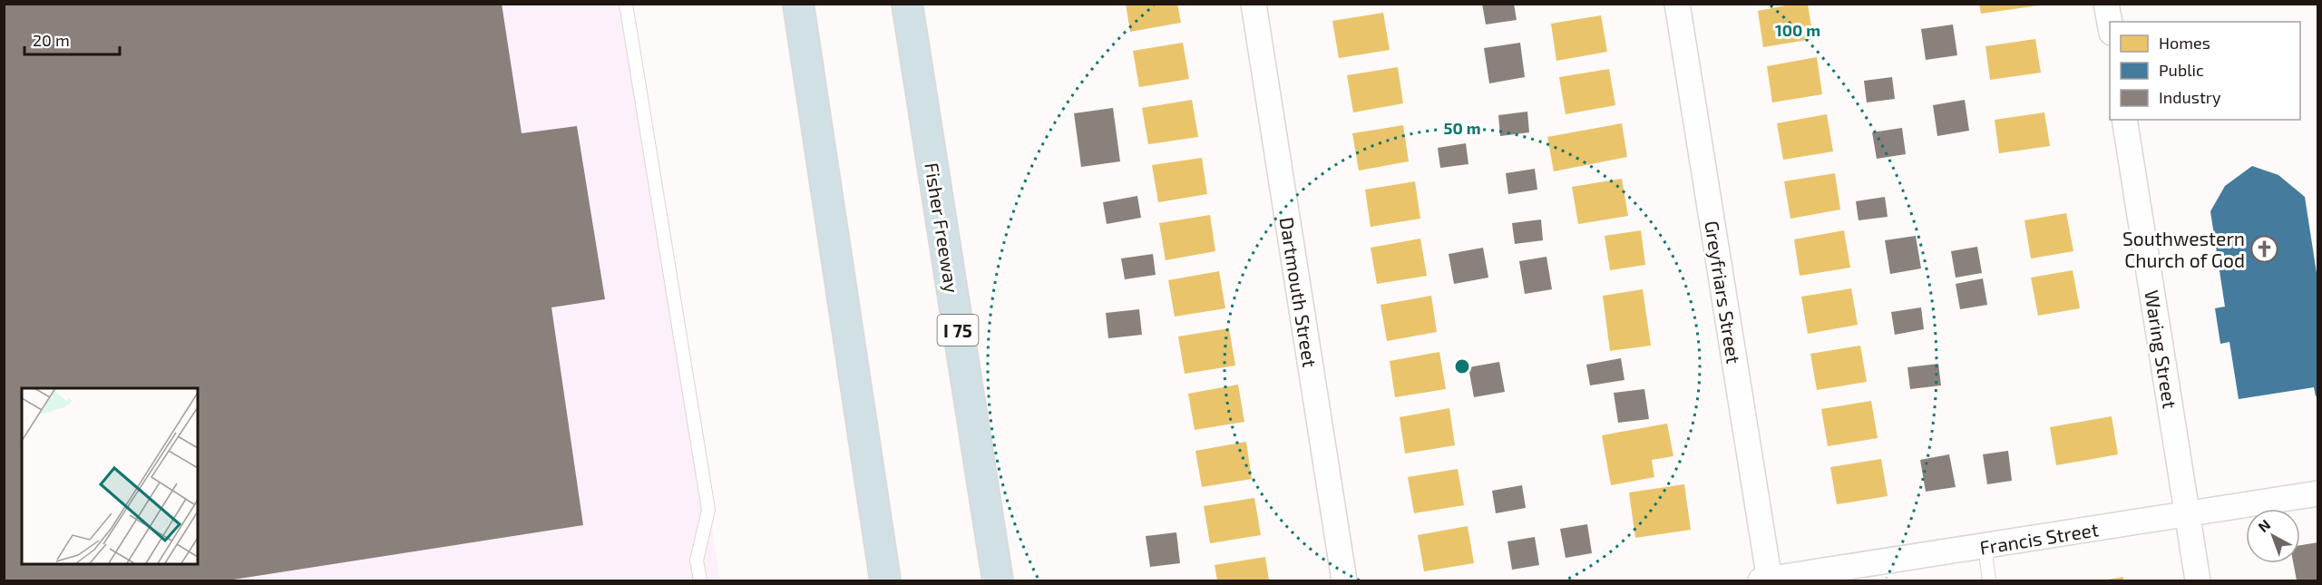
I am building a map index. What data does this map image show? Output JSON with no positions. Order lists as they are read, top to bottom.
{
  "streets": {
    "highway": ["Fisher Freeway", "I 75"],
    "street": [
      "Dartmouth Street",
      "Greyfriars Street",
      "Waring Street",
      "Francis Street"
    ]
  },
  "crossings": [
    ["Greyfriars Street", "Francis Street"],
    ["Waring Street", "Francis Street"]
  ],
  "places": {
    "church": ["Southwestern Church of God"]
  },
  "legend": ["Homes", "Public", "Industry"],
  "scale_bar": "20 m",
  "north": "top left",
  "rings": ["100 m", "50 m"]
}
